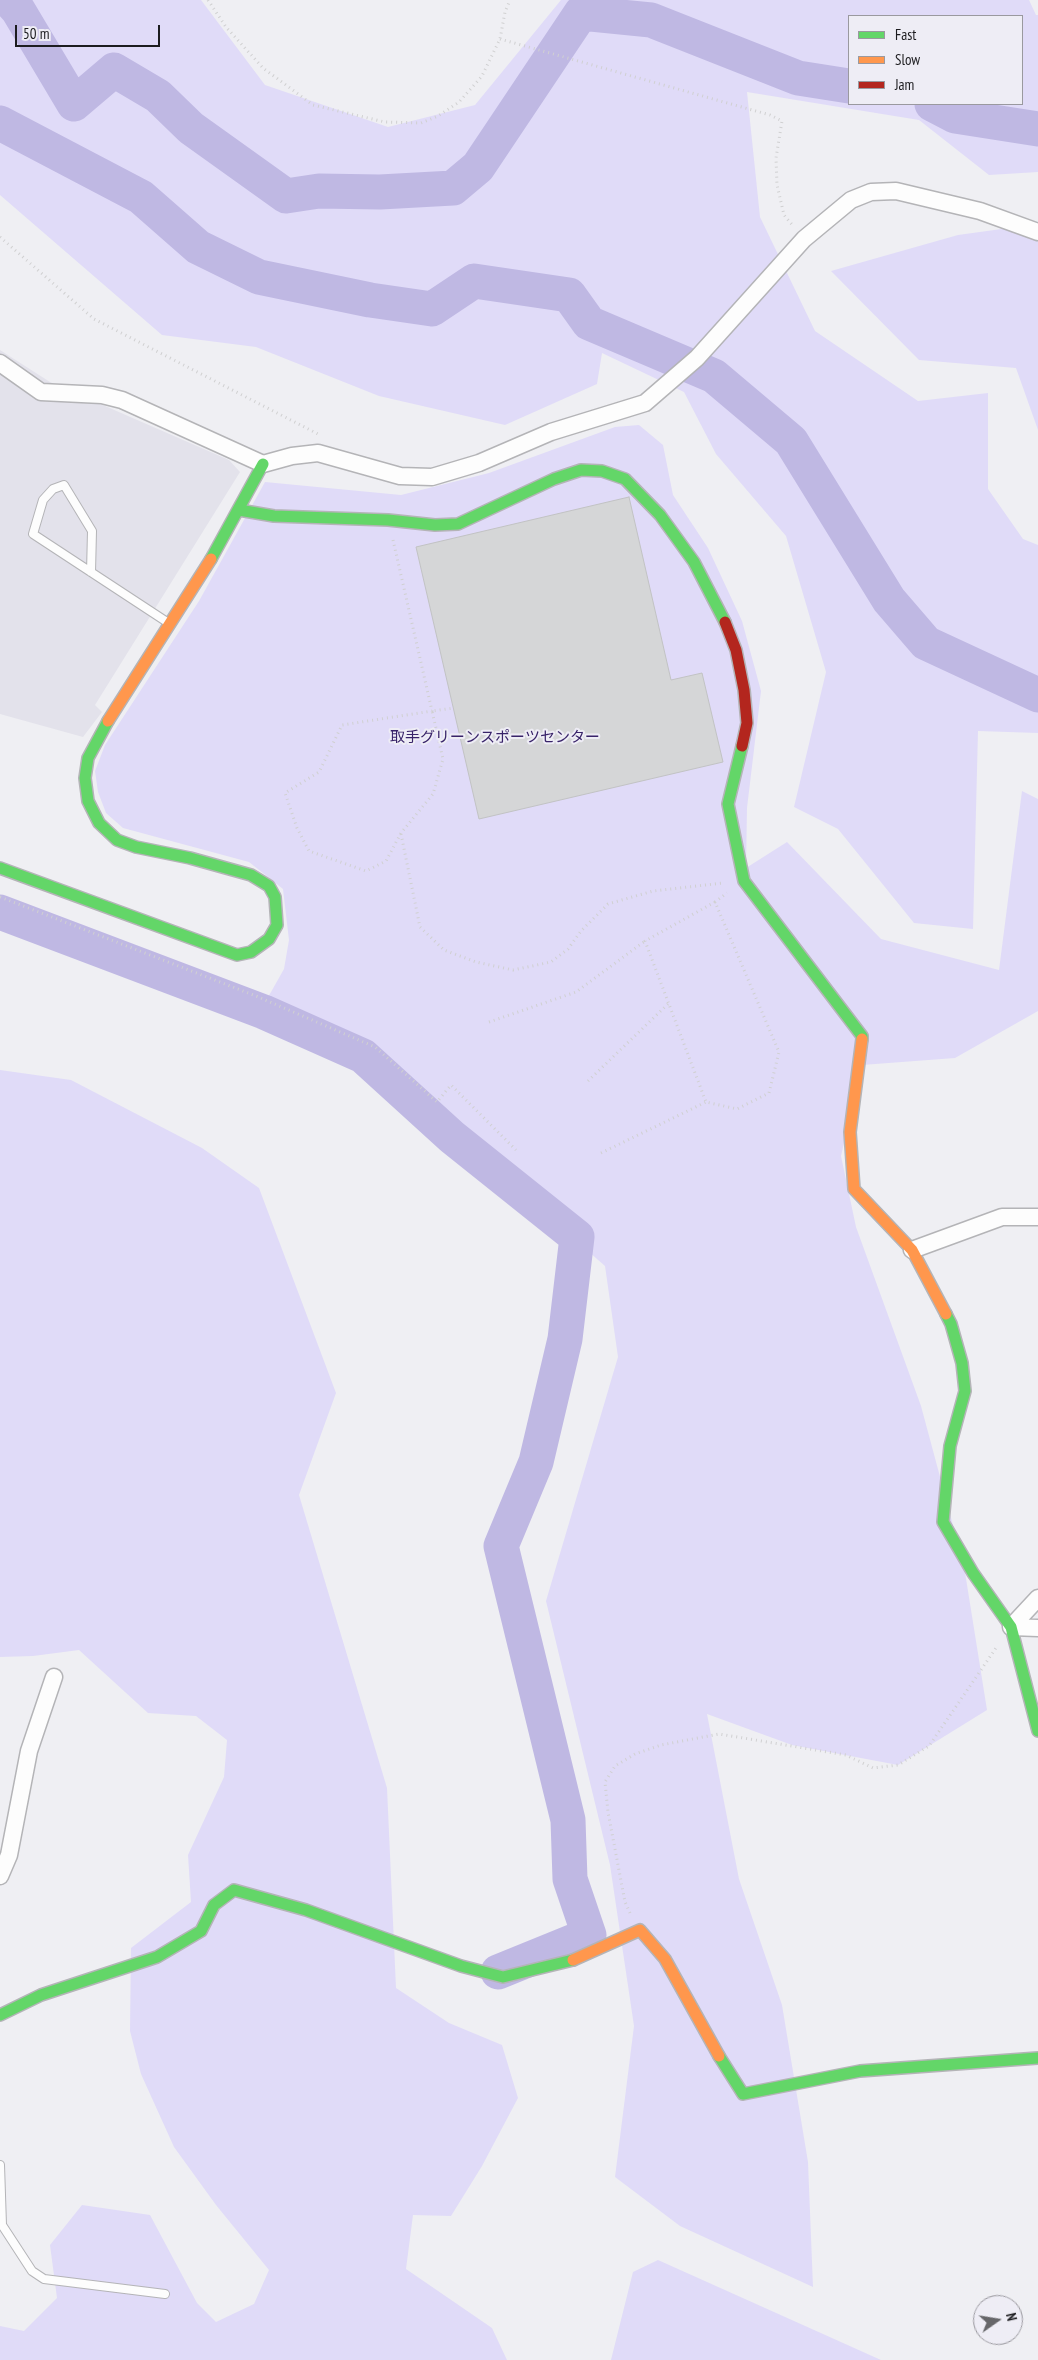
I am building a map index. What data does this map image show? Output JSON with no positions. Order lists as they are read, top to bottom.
{
  "parks": ["取手グリーンスポーツセンター"],
  "legend": ["Fast", "Slow", "Jam"],
  "scale_bar": "50 m",
  "north": "right"
}
